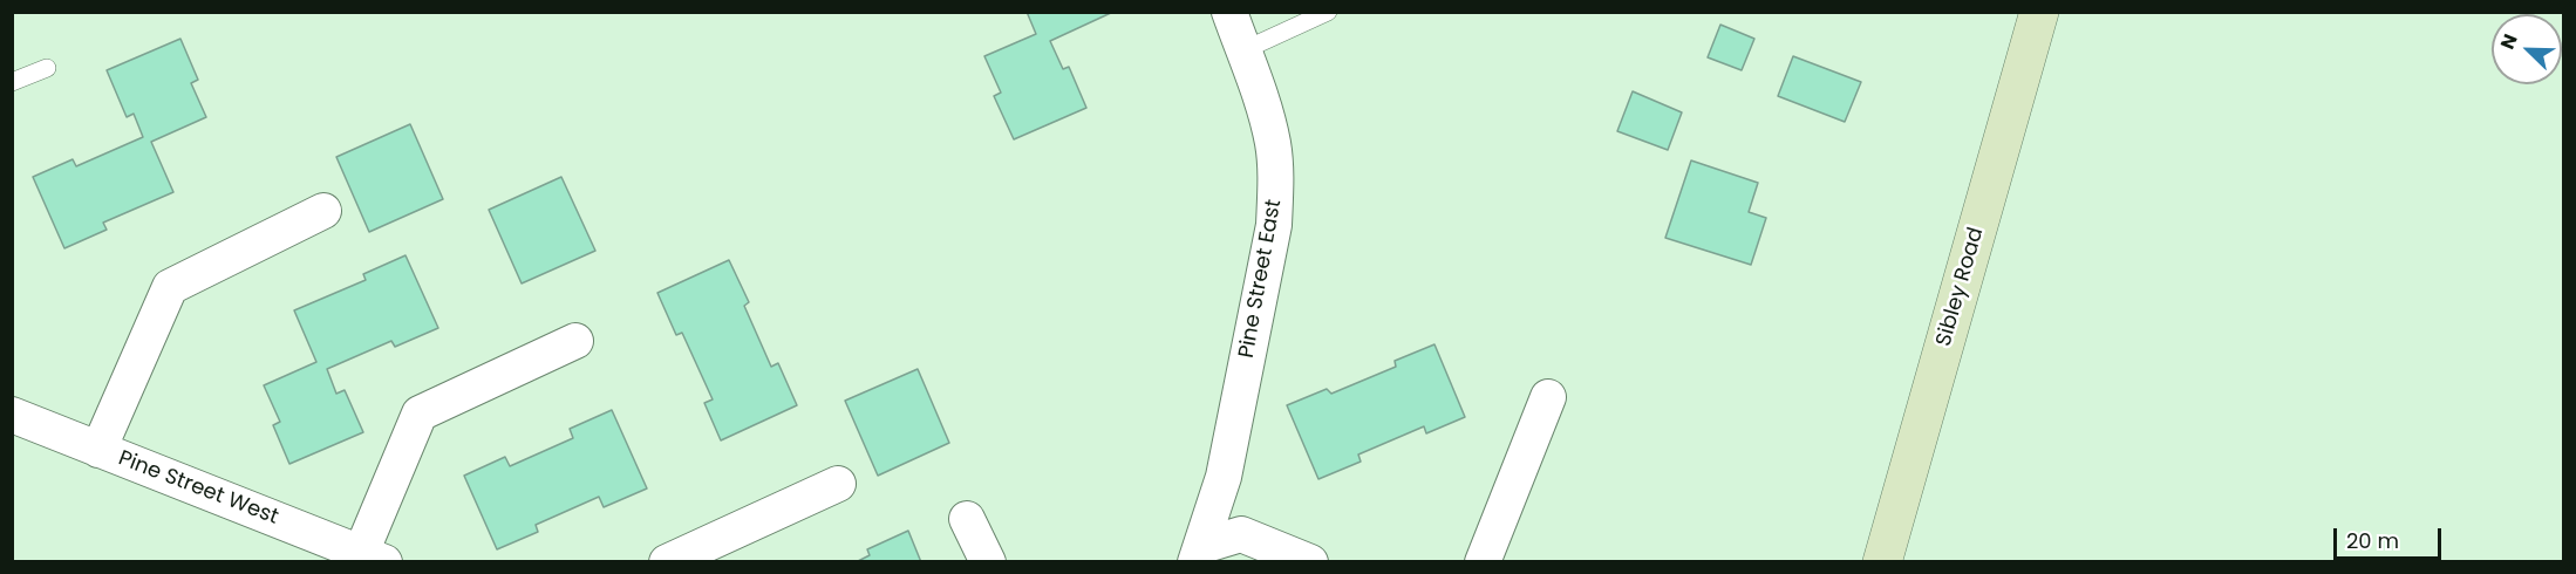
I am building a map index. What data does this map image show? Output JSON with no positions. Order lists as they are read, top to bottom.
{
  "streets": {
    "main road": ["Sibley Road"],
    "street": ["Pine Street East", "Pine Street West"]
  },
  "scale_bar": "20 m",
  "north": "top left"
}
